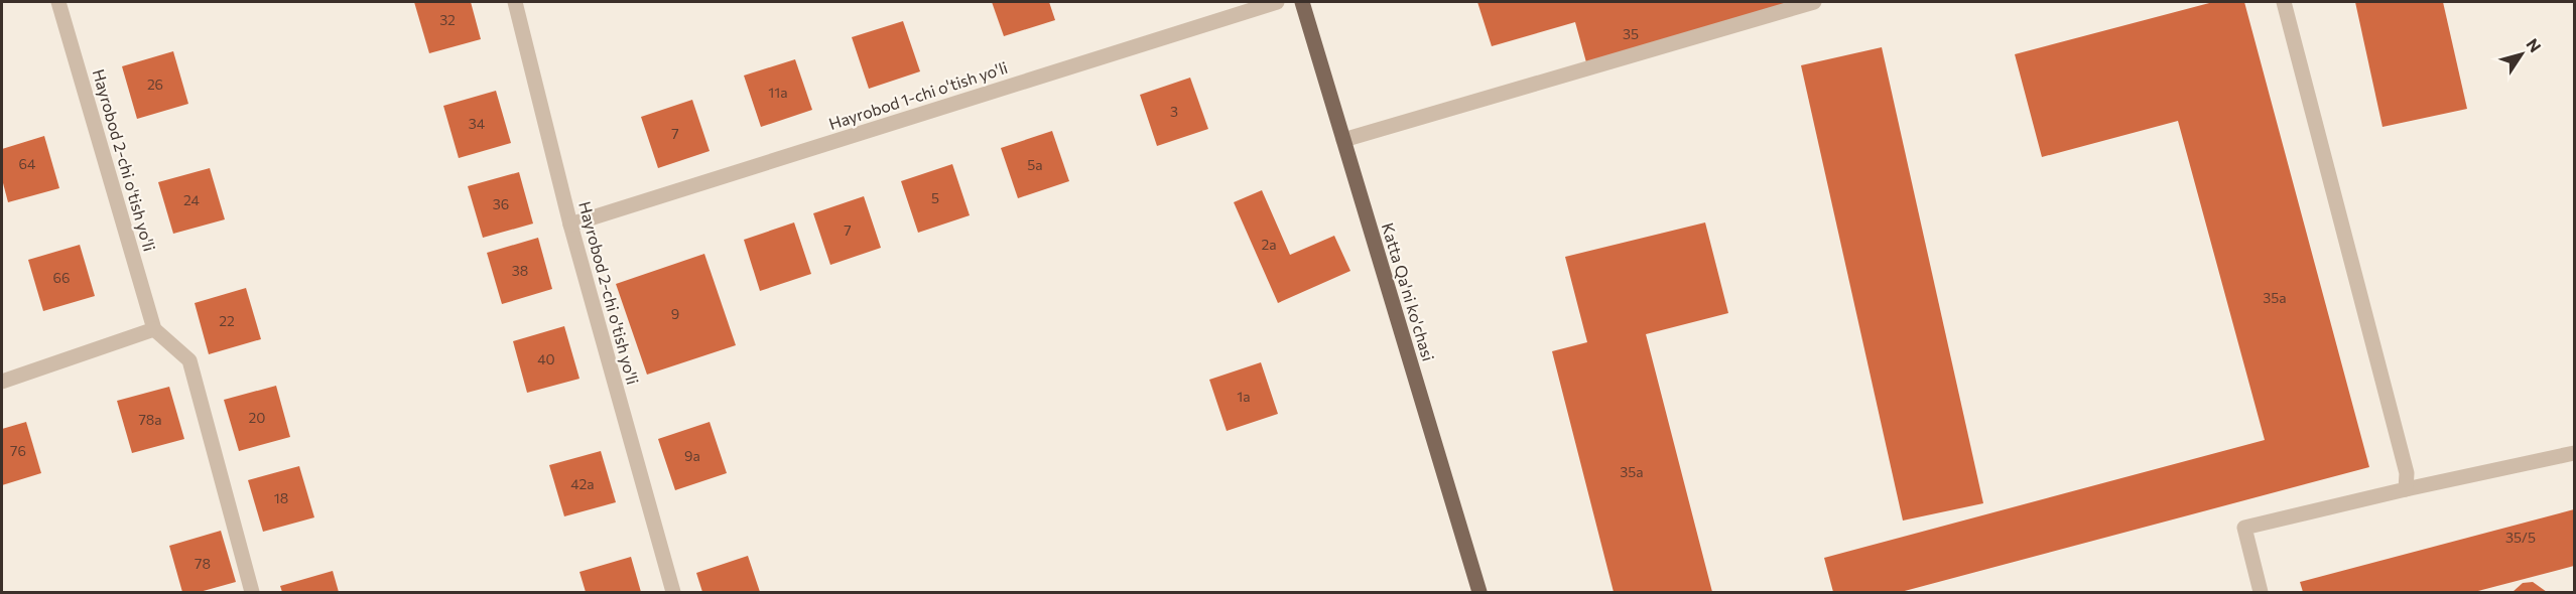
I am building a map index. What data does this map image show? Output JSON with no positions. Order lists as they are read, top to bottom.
{
  "streets": {
    "main road": ["Katta Qa'ni ko'chasi"],
    "street": ["Hayrobod 1-chi o'tish yo'li", "Hayrobod 2-chi o'tish yo'li"]
  },
  "crossings": [
    ["Hayrobod 1-chi o'tish yo'li", "Hayrobod 2-chi o'tish yo'li"]
  ],
  "house_numbers": [
    "32",
    "35",
    "26",
    "11a",
    "3",
    "34",
    "7",
    "64",
    "5a",
    "5",
    "24",
    "36",
    "7",
    "2a",
    "38",
    "66",
    "35а",
    "9",
    "22",
    "40",
    "1a",
    "20",
    "78a",
    "76",
    "9a",
    "35а",
    "42a",
    "18",
    "35/5",
    "78"
  ],
  "north": "top right"
}
